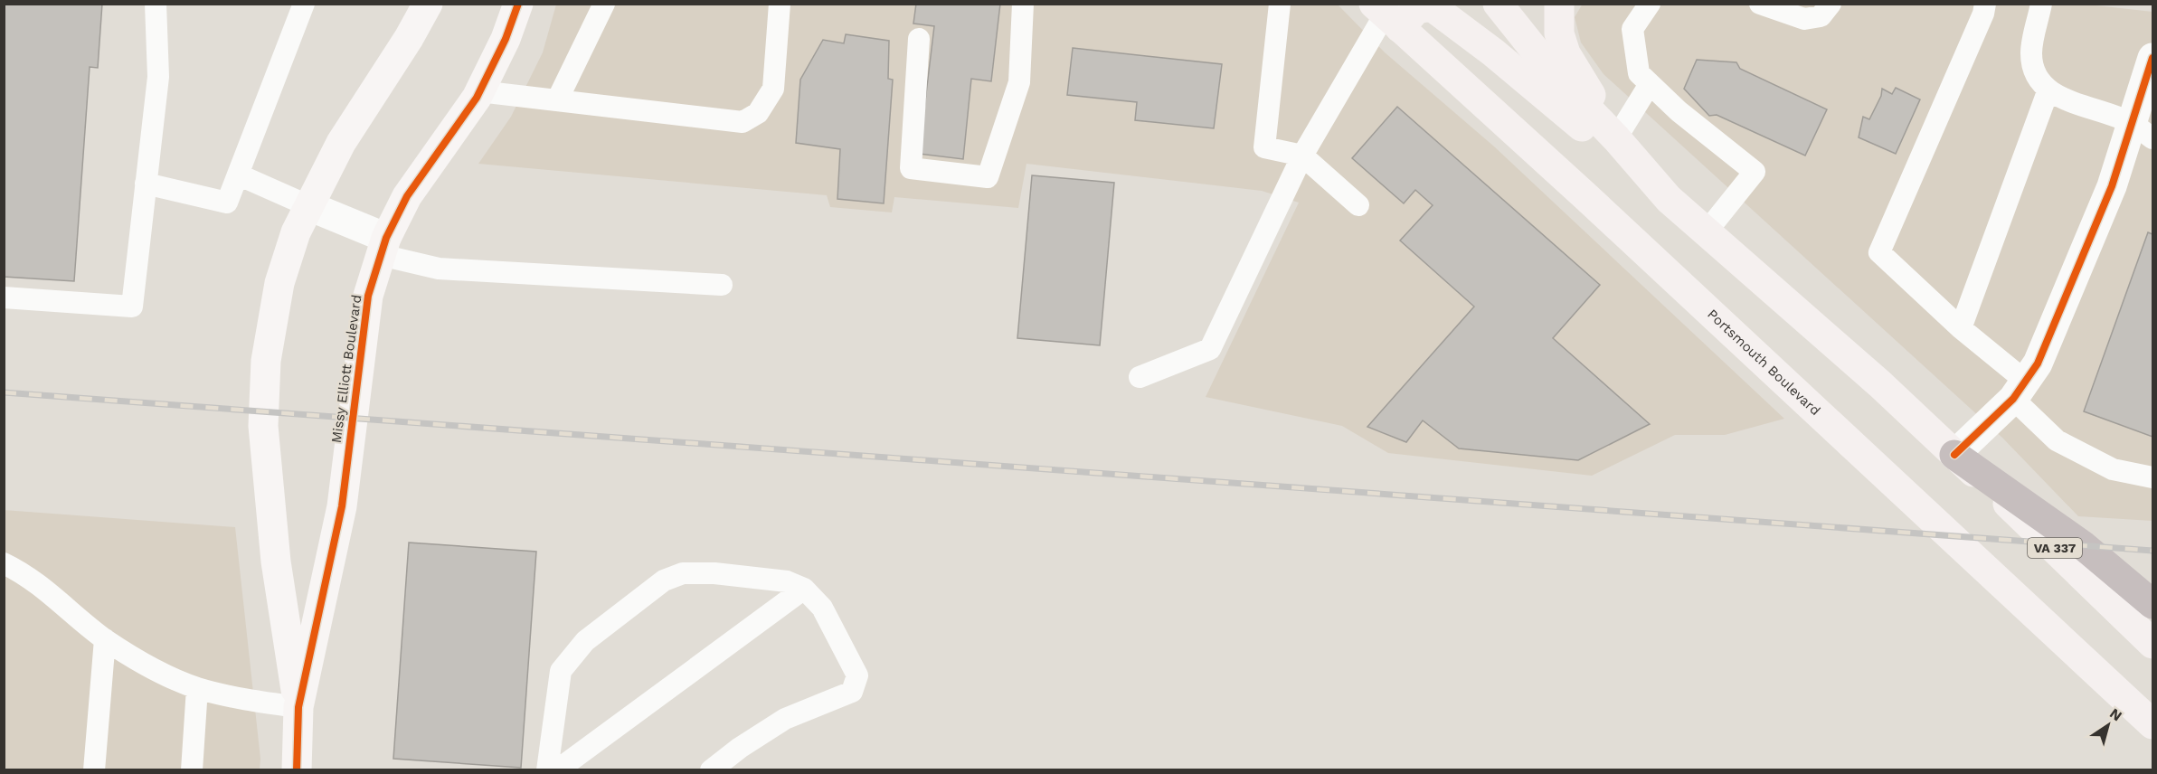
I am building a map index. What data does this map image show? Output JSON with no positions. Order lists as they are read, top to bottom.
{
  "streets": {
    "main road": ["Portsmouth Boulevard", "VA 337"],
    "street": ["Missy Elliott Boulevard"]
  },
  "north": "top right"
}
